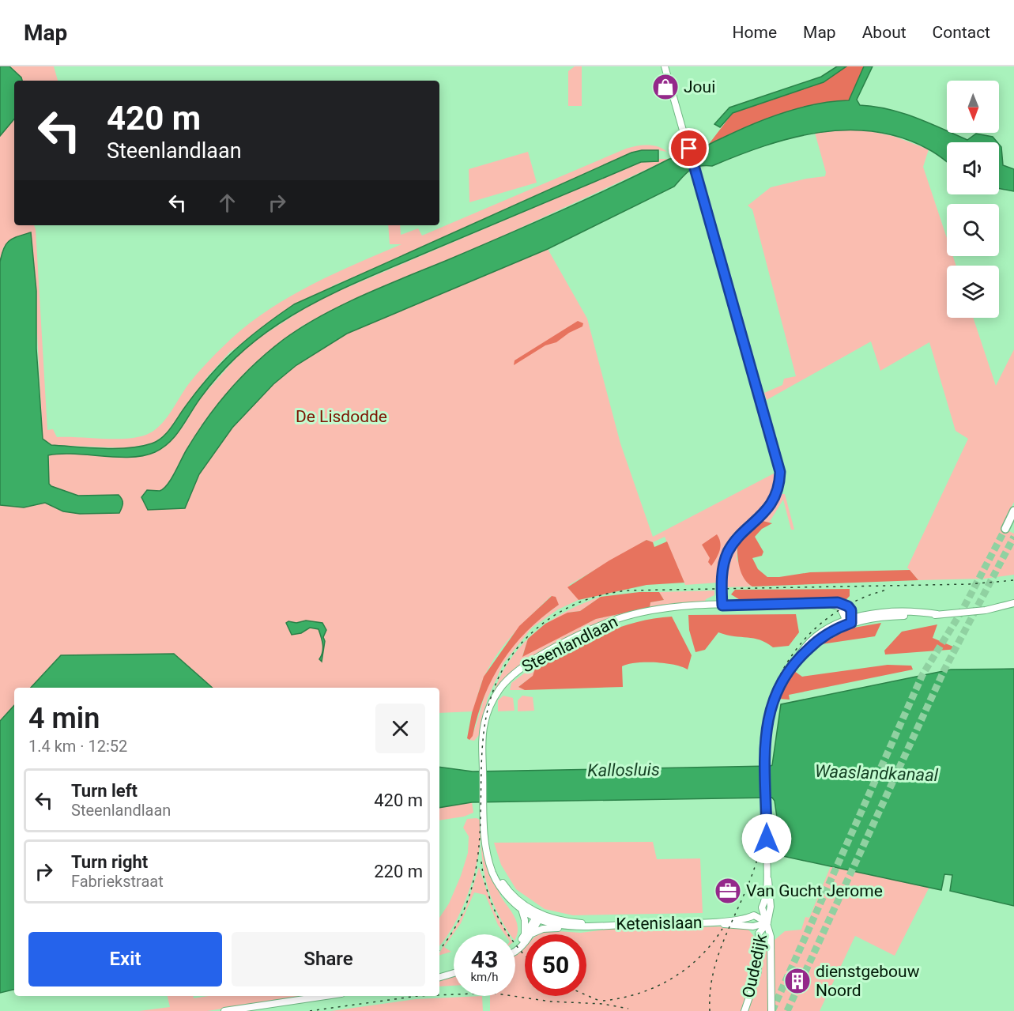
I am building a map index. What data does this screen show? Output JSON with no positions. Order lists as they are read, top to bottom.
{
  "streets": {
    "main road": ["Steenlandlaan", "Ketenislaan", "Oudedijk"]
  },
  "crossings": [
    ["Steenlandlaan", "Ketenislaan"],
    ["Ketenislaan", "Oudedijk"]
  ],
  "water": ["Kallosluis", "Waaslandkanaal"],
  "parks": ["De Lisdodde"],
  "places": {
    "shop": ["Joui"],
    "office": ["Van Gucht Jerome"],
    "building": ["dienstgebouw Noord"]
  },
  "north": "bottom",
  "page": {
    "header": "Map",
    "nav": [
      "Home",
      "Map",
      "About",
      "Contact"
    ],
    "turn": ["420 m", "Steenlandlaan"],
    "heading": ["4 min", "1.4 km · 12:52"],
    "list": [
      {
        "name": "Turn left",
        "note": "Steenlandlaan",
        "value": "420 m"
      },
      {
        "name": "Turn right",
        "note": "Fabriekstraat",
        "value": "220 m"
      }
    ],
    "buttons": ["Exit", "Share"],
    "speed": "43 km/h",
    "limit": "50"
  }
}
